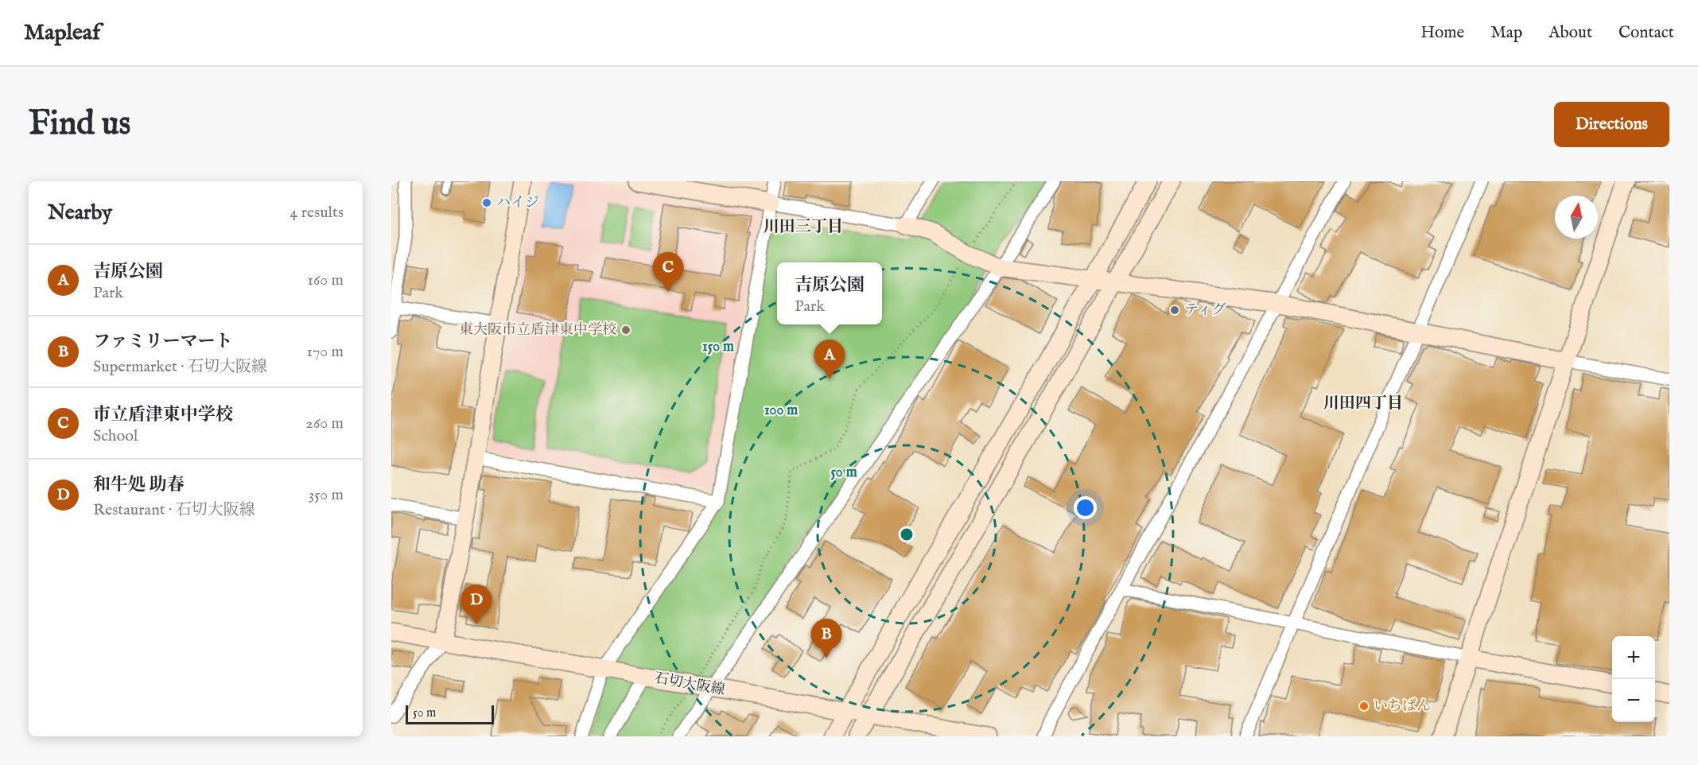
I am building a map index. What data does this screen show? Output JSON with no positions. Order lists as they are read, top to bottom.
{
  "streets": {
    "street": ["石切大阪線"]
  },
  "districts": ["川田三丁目", "川田四丁目"],
  "places": [
    "ハイジ",
    "ティグ",
    "東大阪市立盾津東中学校",
    "いちばん"
  ],
  "scale_bar": "50 m",
  "north": "top",
  "page": {
    "header": "Mapleaf",
    "nav": [
      "Home",
      "Map",
      "About",
      "Contact"
    ],
    "buttons": "Directions",
    "title": "Find us",
    "heading": ["Nearby", "4 results"],
    "list": [
      {
        "mark": "A",
        "name": "吉原公園",
        "note": "Park",
        "value": "160 m"
      },
      {
        "mark": "B",
        "name": "ファミリーマート",
        "note": "Supermarket · 石切大阪線",
        "value": "170 m"
      },
      {
        "mark": "C",
        "name": "市立盾津東中学校",
        "note": "School",
        "value": "260 m"
      },
      {
        "mark": "D",
        "name": "和牛処 助春",
        "note": "Restaurant · 石切大阪線",
        "value": "350 m"
      }
    ],
    "pins": [
      "C",
      "A",
      "D",
      "B"
    ],
    "popup": ["吉原公園", "Park"],
    "map_buttons": ["+", "−"],
    "scale": "50 m"
  },
  "rings": ["150 m", "100 m", "50 m"]
}
